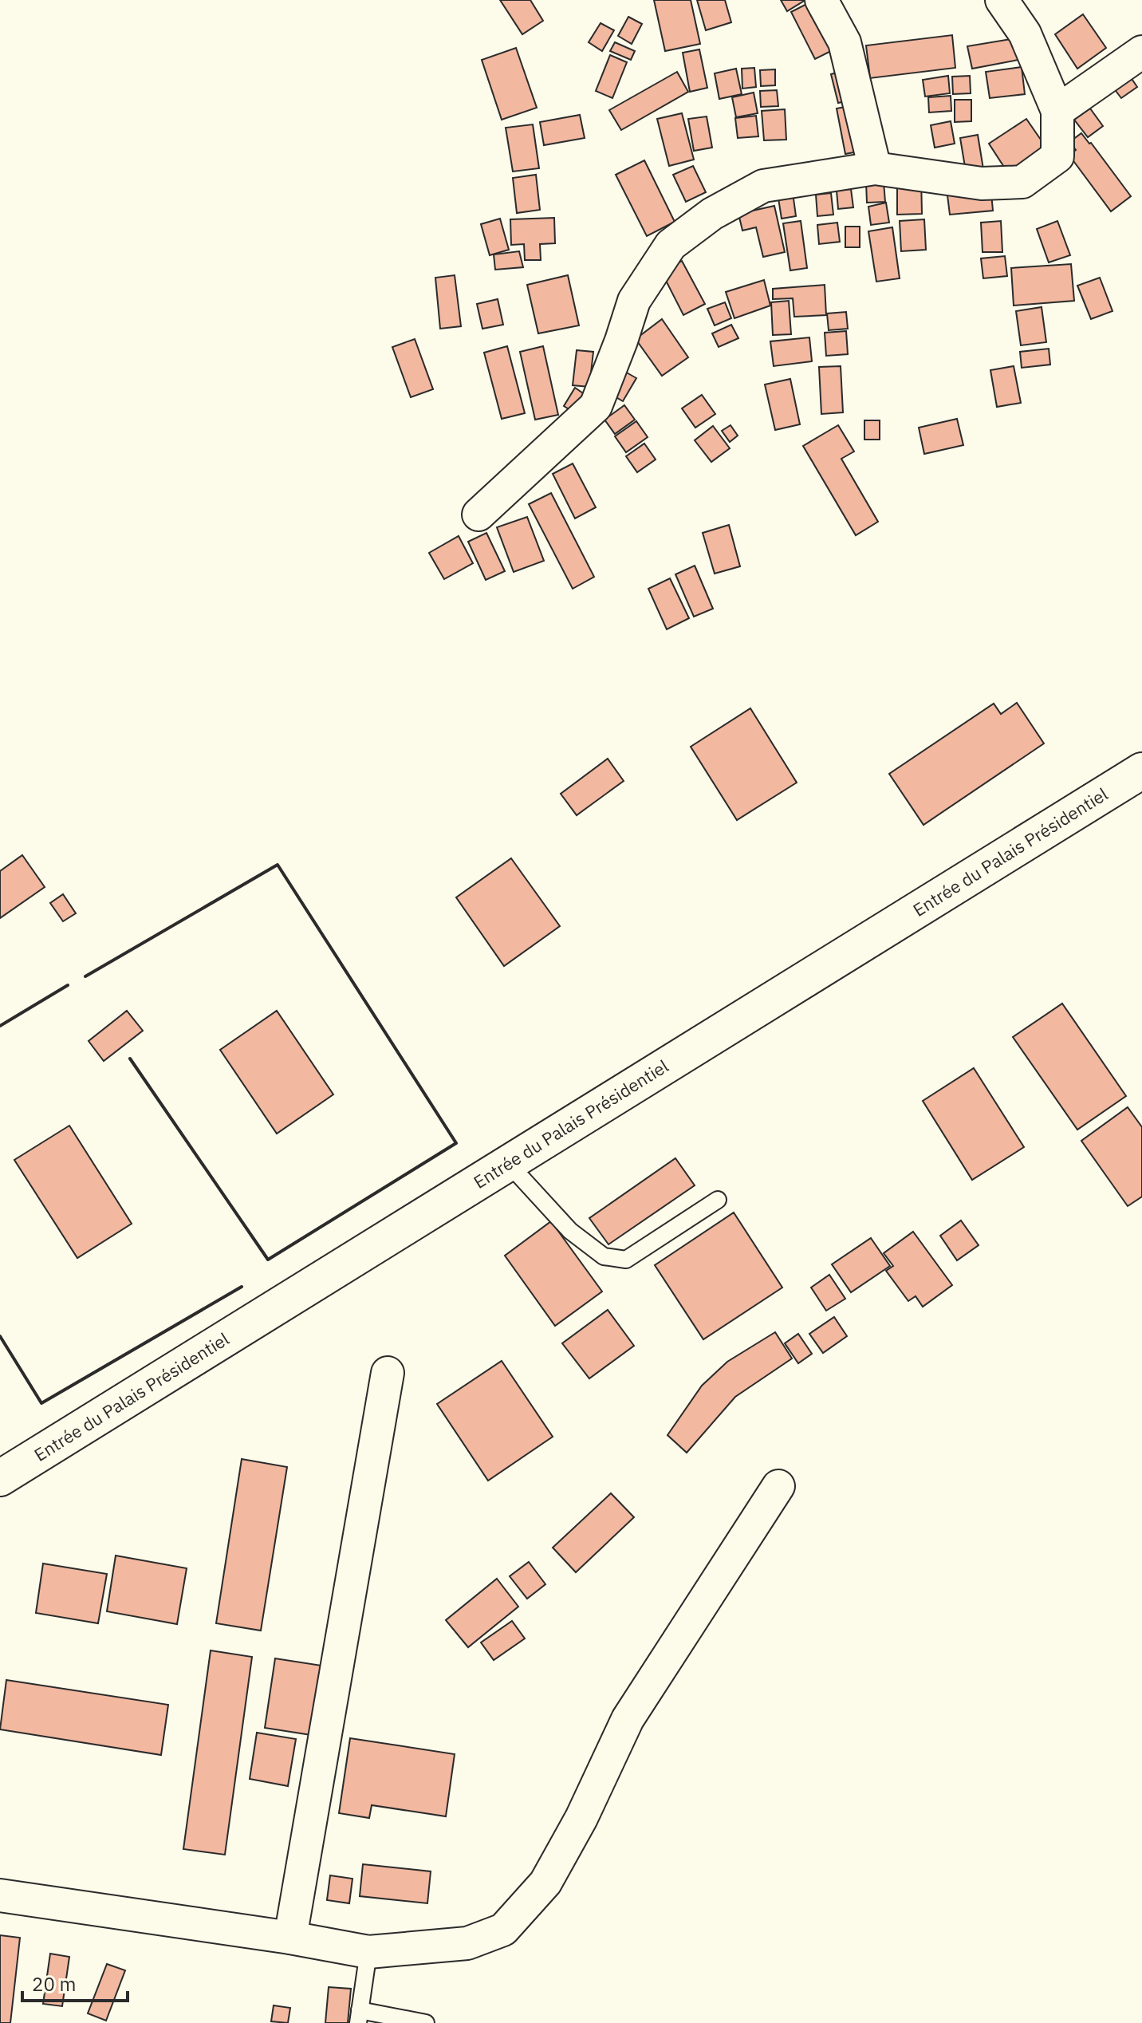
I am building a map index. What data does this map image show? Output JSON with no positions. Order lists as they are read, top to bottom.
{
  "streets": {
    "street": ["Entrée du Palais Présidentiel"]
  },
  "scale_bar": "20 m"
}
